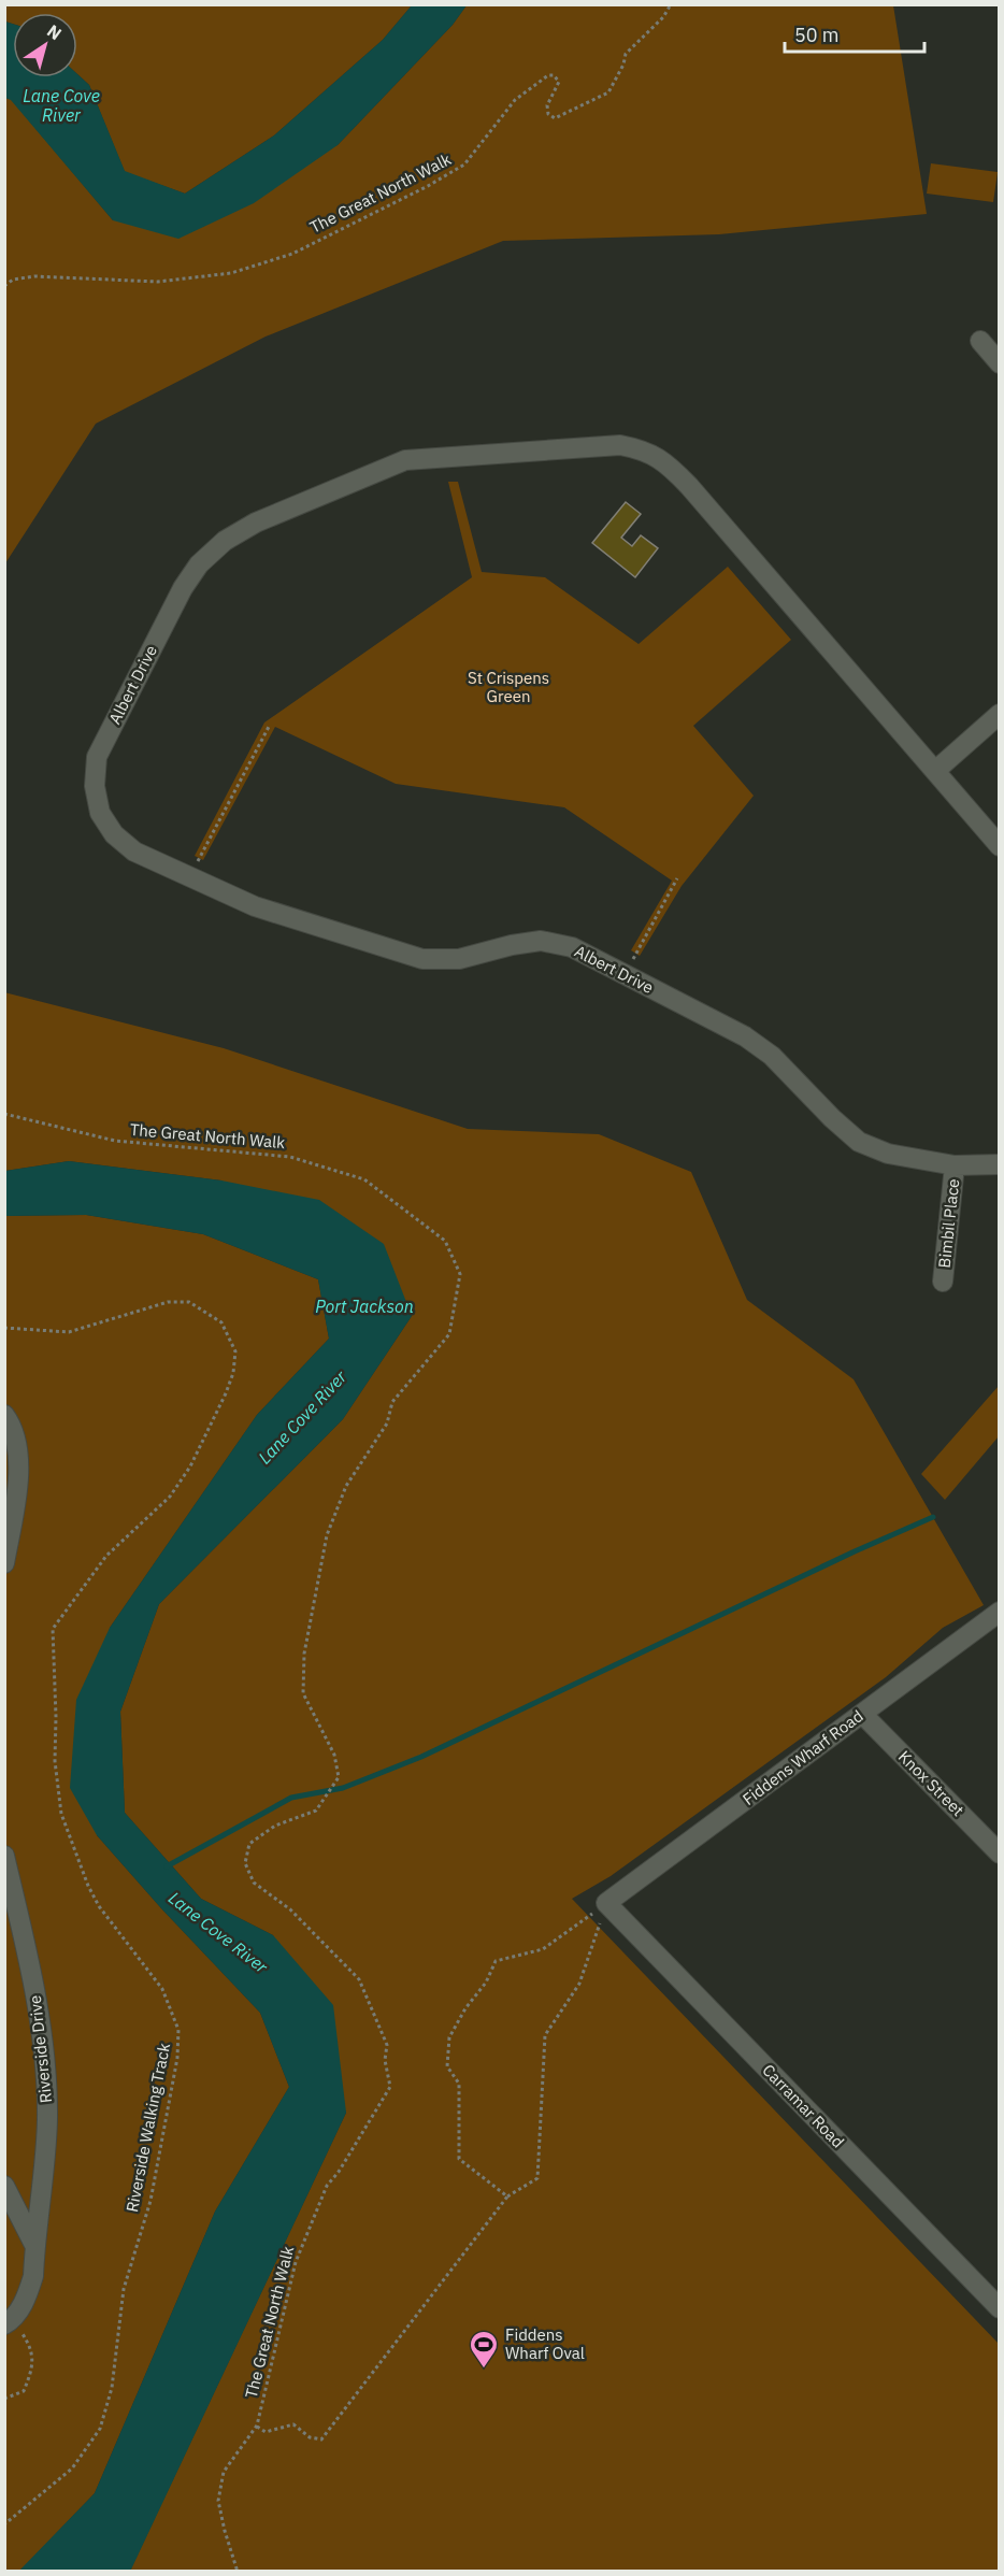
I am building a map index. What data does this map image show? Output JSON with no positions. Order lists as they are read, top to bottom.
{
  "streets": {
    "street": [
      "Albert Drive",
      "Bimbil Place",
      "Fiddens Wharf Road",
      "Knox Street",
      "Riverside Drive",
      "Carramar Road"
    ],
    "path": ["The Great North Walk", "Riverside Walking Track"]
  },
  "crossings": [
    ["Albert Drive", "Bimbil Place"],
    ["Fiddens Wharf Road", "Knox Street"],
    ["Fiddens Wharf Road", "Carramar Road"]
  ],
  "water": ["Lane Cove River", "Port Jackson"],
  "parks": ["St Crispens Green"],
  "places": {
    "sports": ["Fiddens Wharf Oval"]
  },
  "scale_bar": "50 m",
  "north": "top right"
}
